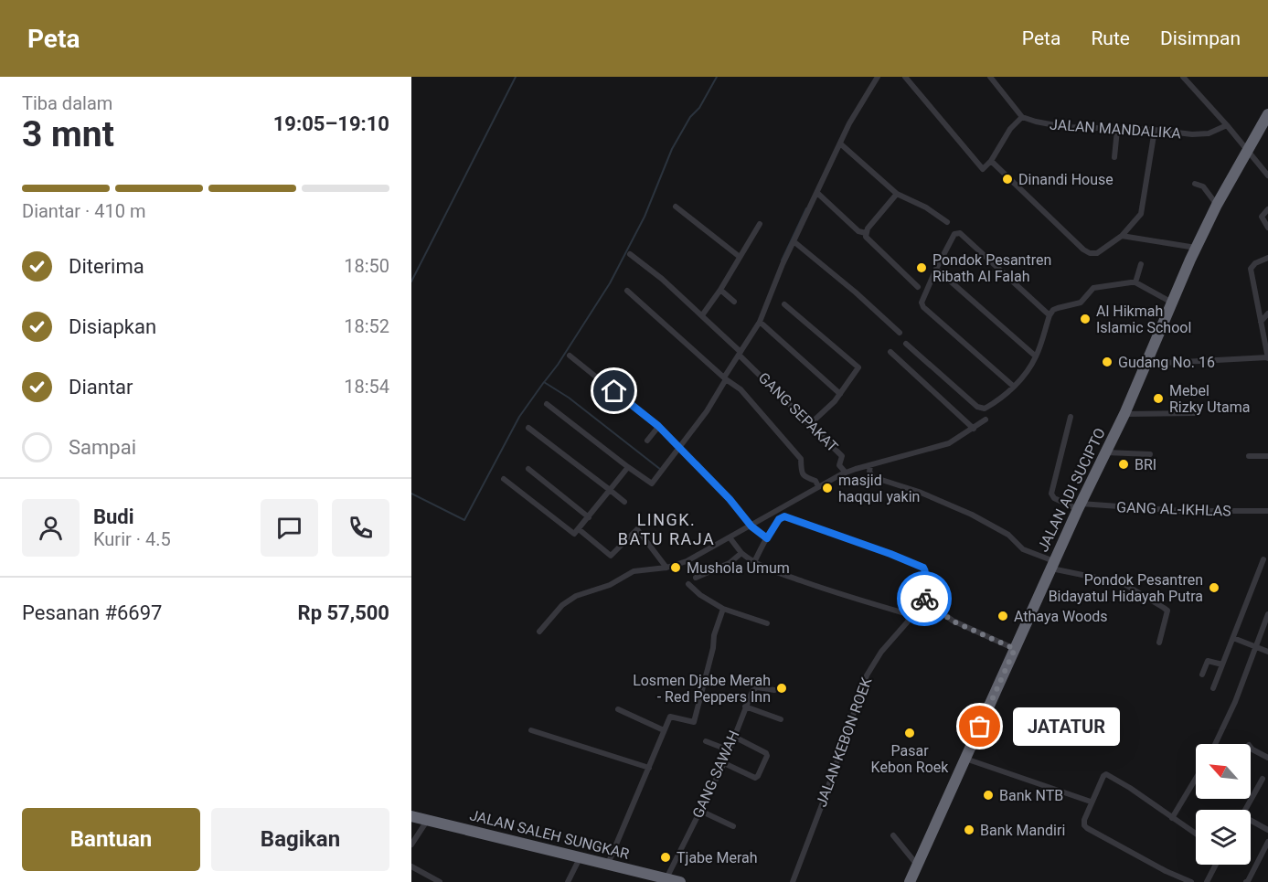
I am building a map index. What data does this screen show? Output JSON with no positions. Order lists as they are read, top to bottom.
{
  "streets": {
    "highway": ["JALAN ADI SUCIPTO", "JALAN SALEH SUNGKAR"],
    "street": [
      "JALAN MANDALIKA",
      "GANG SEPAKAT",
      "GANG AL-IKHLAS",
      "JALAN KEBON ROEK",
      "GANG SAWAH"
    ]
  },
  "crossings": [
    ["JALAN ADI SUCIPTO", "GANG AL-IKHLAS"],
    ["GANG SAWAH", "JALAN SALEH SUNGKAR"]
  ],
  "districts": ["LINGK. BATU RAJA"],
  "places": [
    "Dinandi House",
    "Pondok Pesantren Ribath Al Falah",
    "Al Hikmah Islamic School",
    "Gudang No. 16",
    "Mebel Rizky Utama",
    "BRI",
    "masjid haqqul yakin",
    "Mushola Umum",
    "Pondok Pesantren Bidayatul Hidayah Putra",
    "Athaya Woods",
    "Losmen Djabe Merah - Red Peppers Inn",
    "JATATUR",
    "Pasar Kebon Roek",
    "Bank NTB",
    "Bank Mandiri",
    "Tjabe Merah"
  ],
  "north": "top left",
  "page": {
    "header": "Peta",
    "nav": ["Peta", "Rute", "Disimpan"],
    "heading": ["3 mnt", "Tiba dalam", "19:05–19:10"],
    "panel": [
      "Budi",
      "Kurir · 4.5",
      "Pesanan #6697",
      "Rp 57,500"
    ],
    "bar": "Diantar · 410 m",
    "list": [
      ["Diterima", "18:50"],
      ["Disiapkan", "18:52"],
      ["Diantar", "18:54"],
      "Sampai"
    ],
    "bubble": "JATATUR",
    "buttons": ["Bantuan", "Bagikan"]
  }
}
